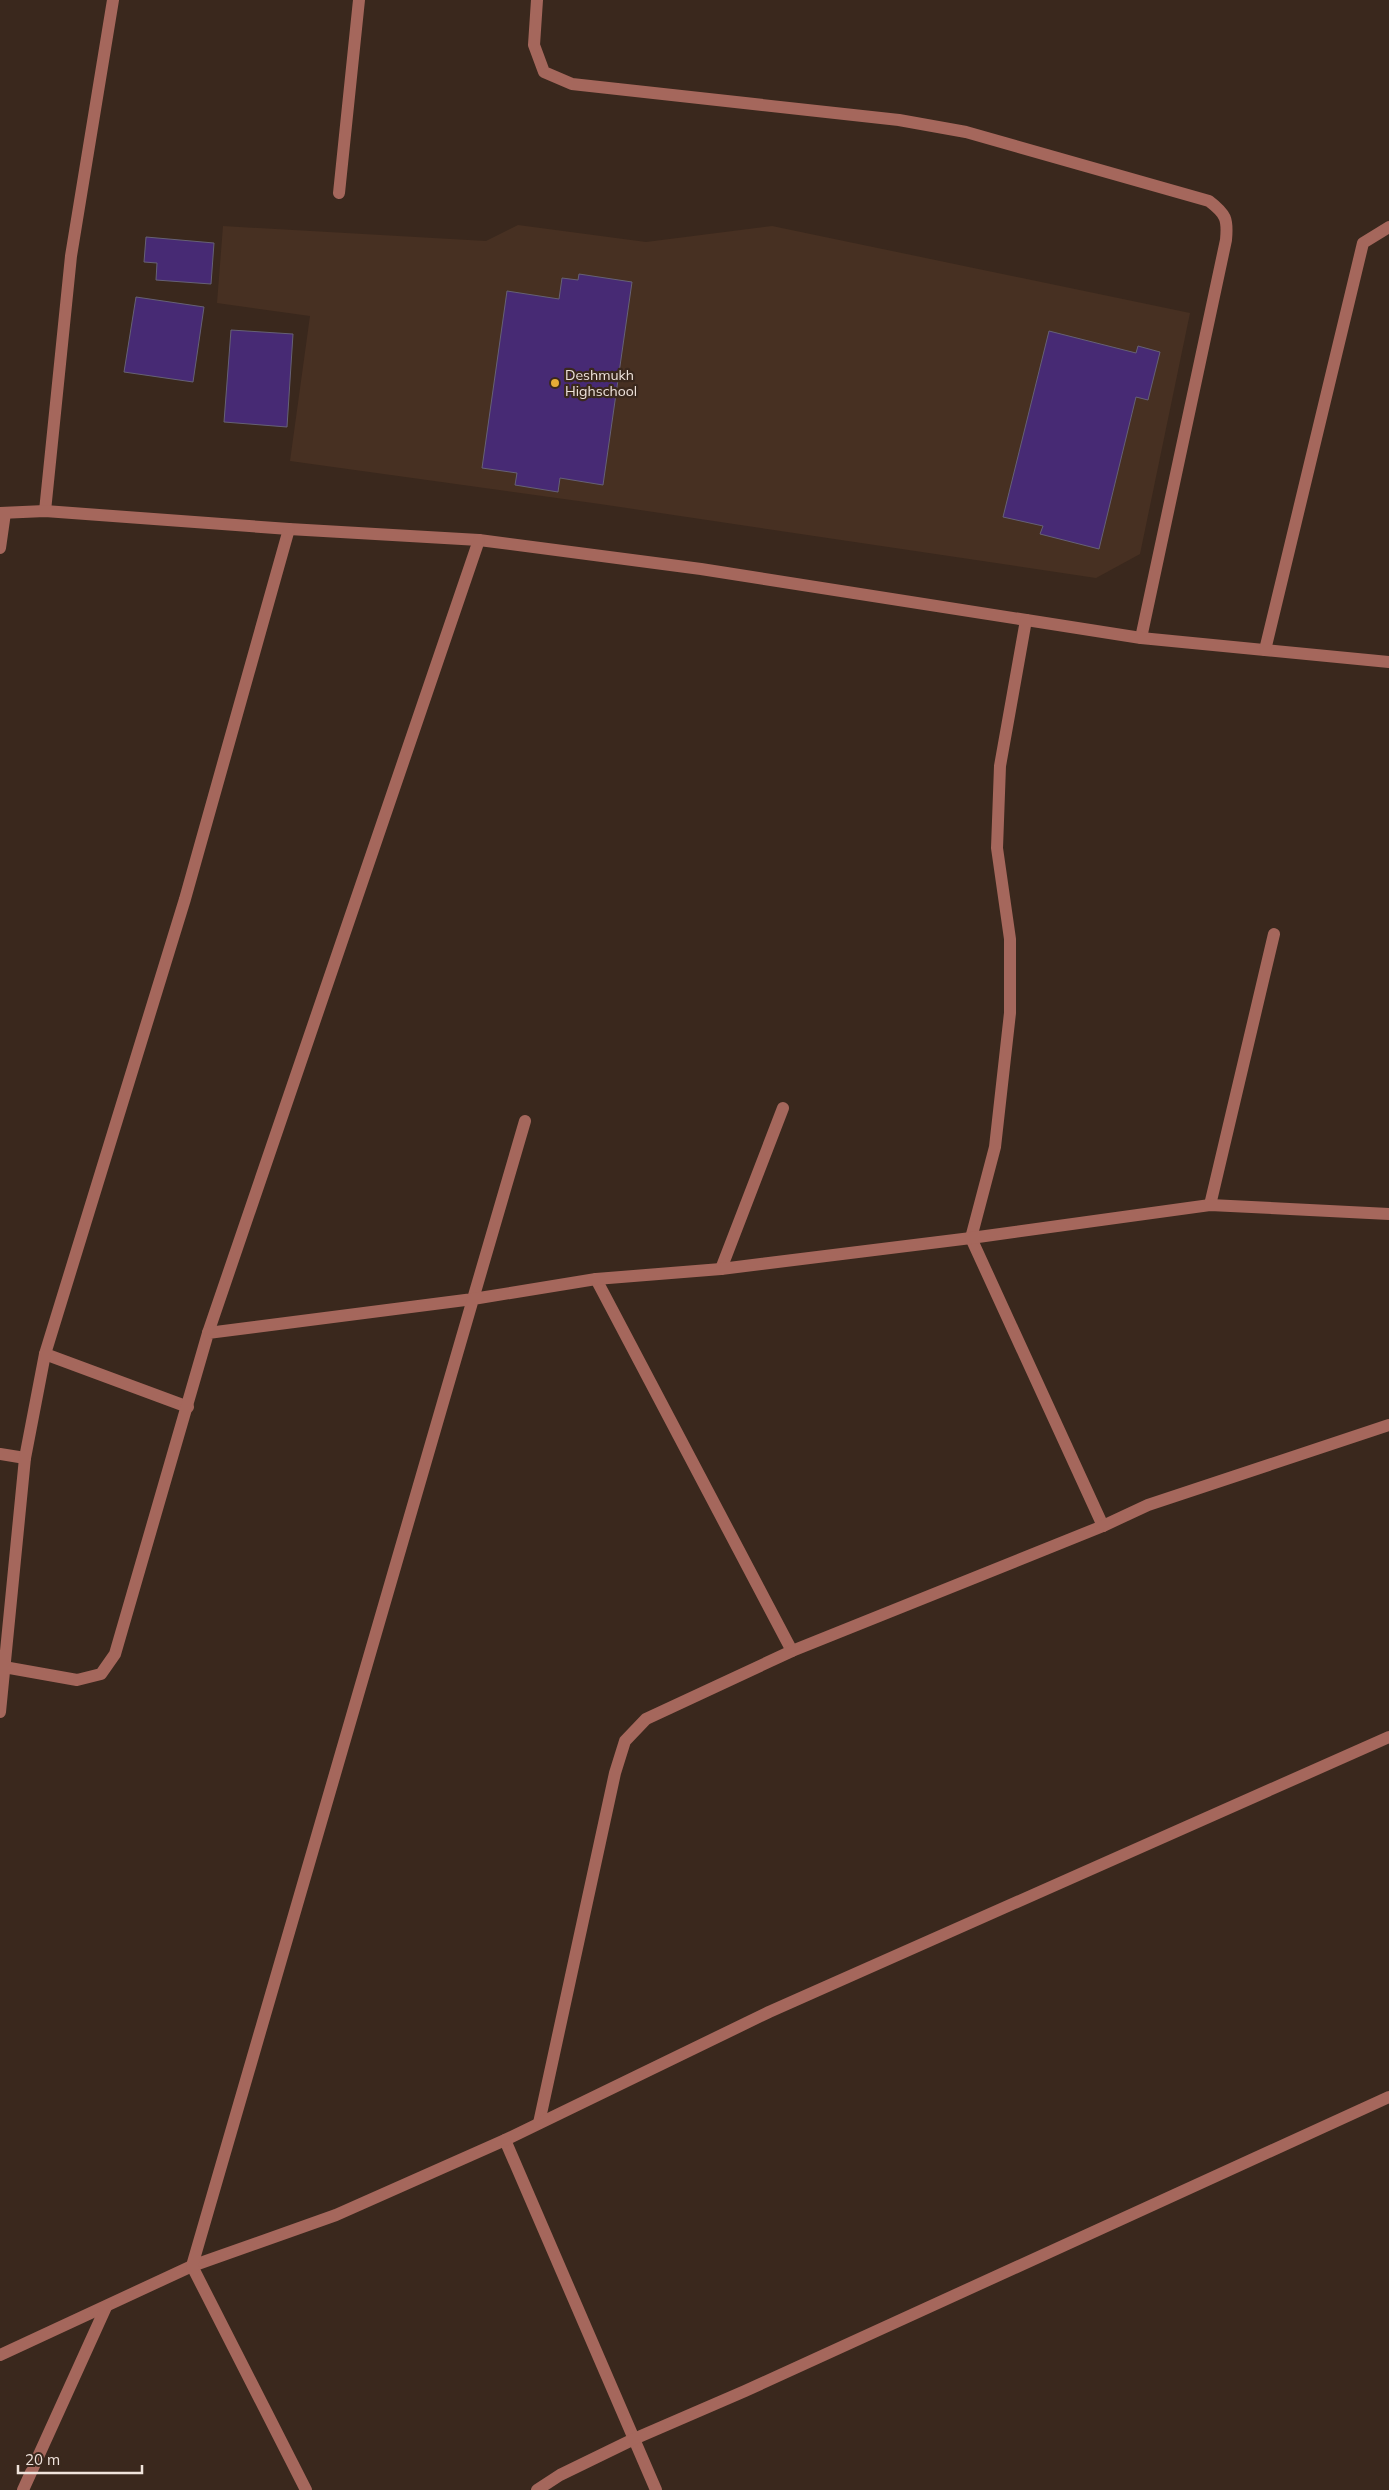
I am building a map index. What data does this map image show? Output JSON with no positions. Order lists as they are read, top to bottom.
{
  "places": ["Deshmukh Highschool"],
  "scale_bar": "20 m"
}
